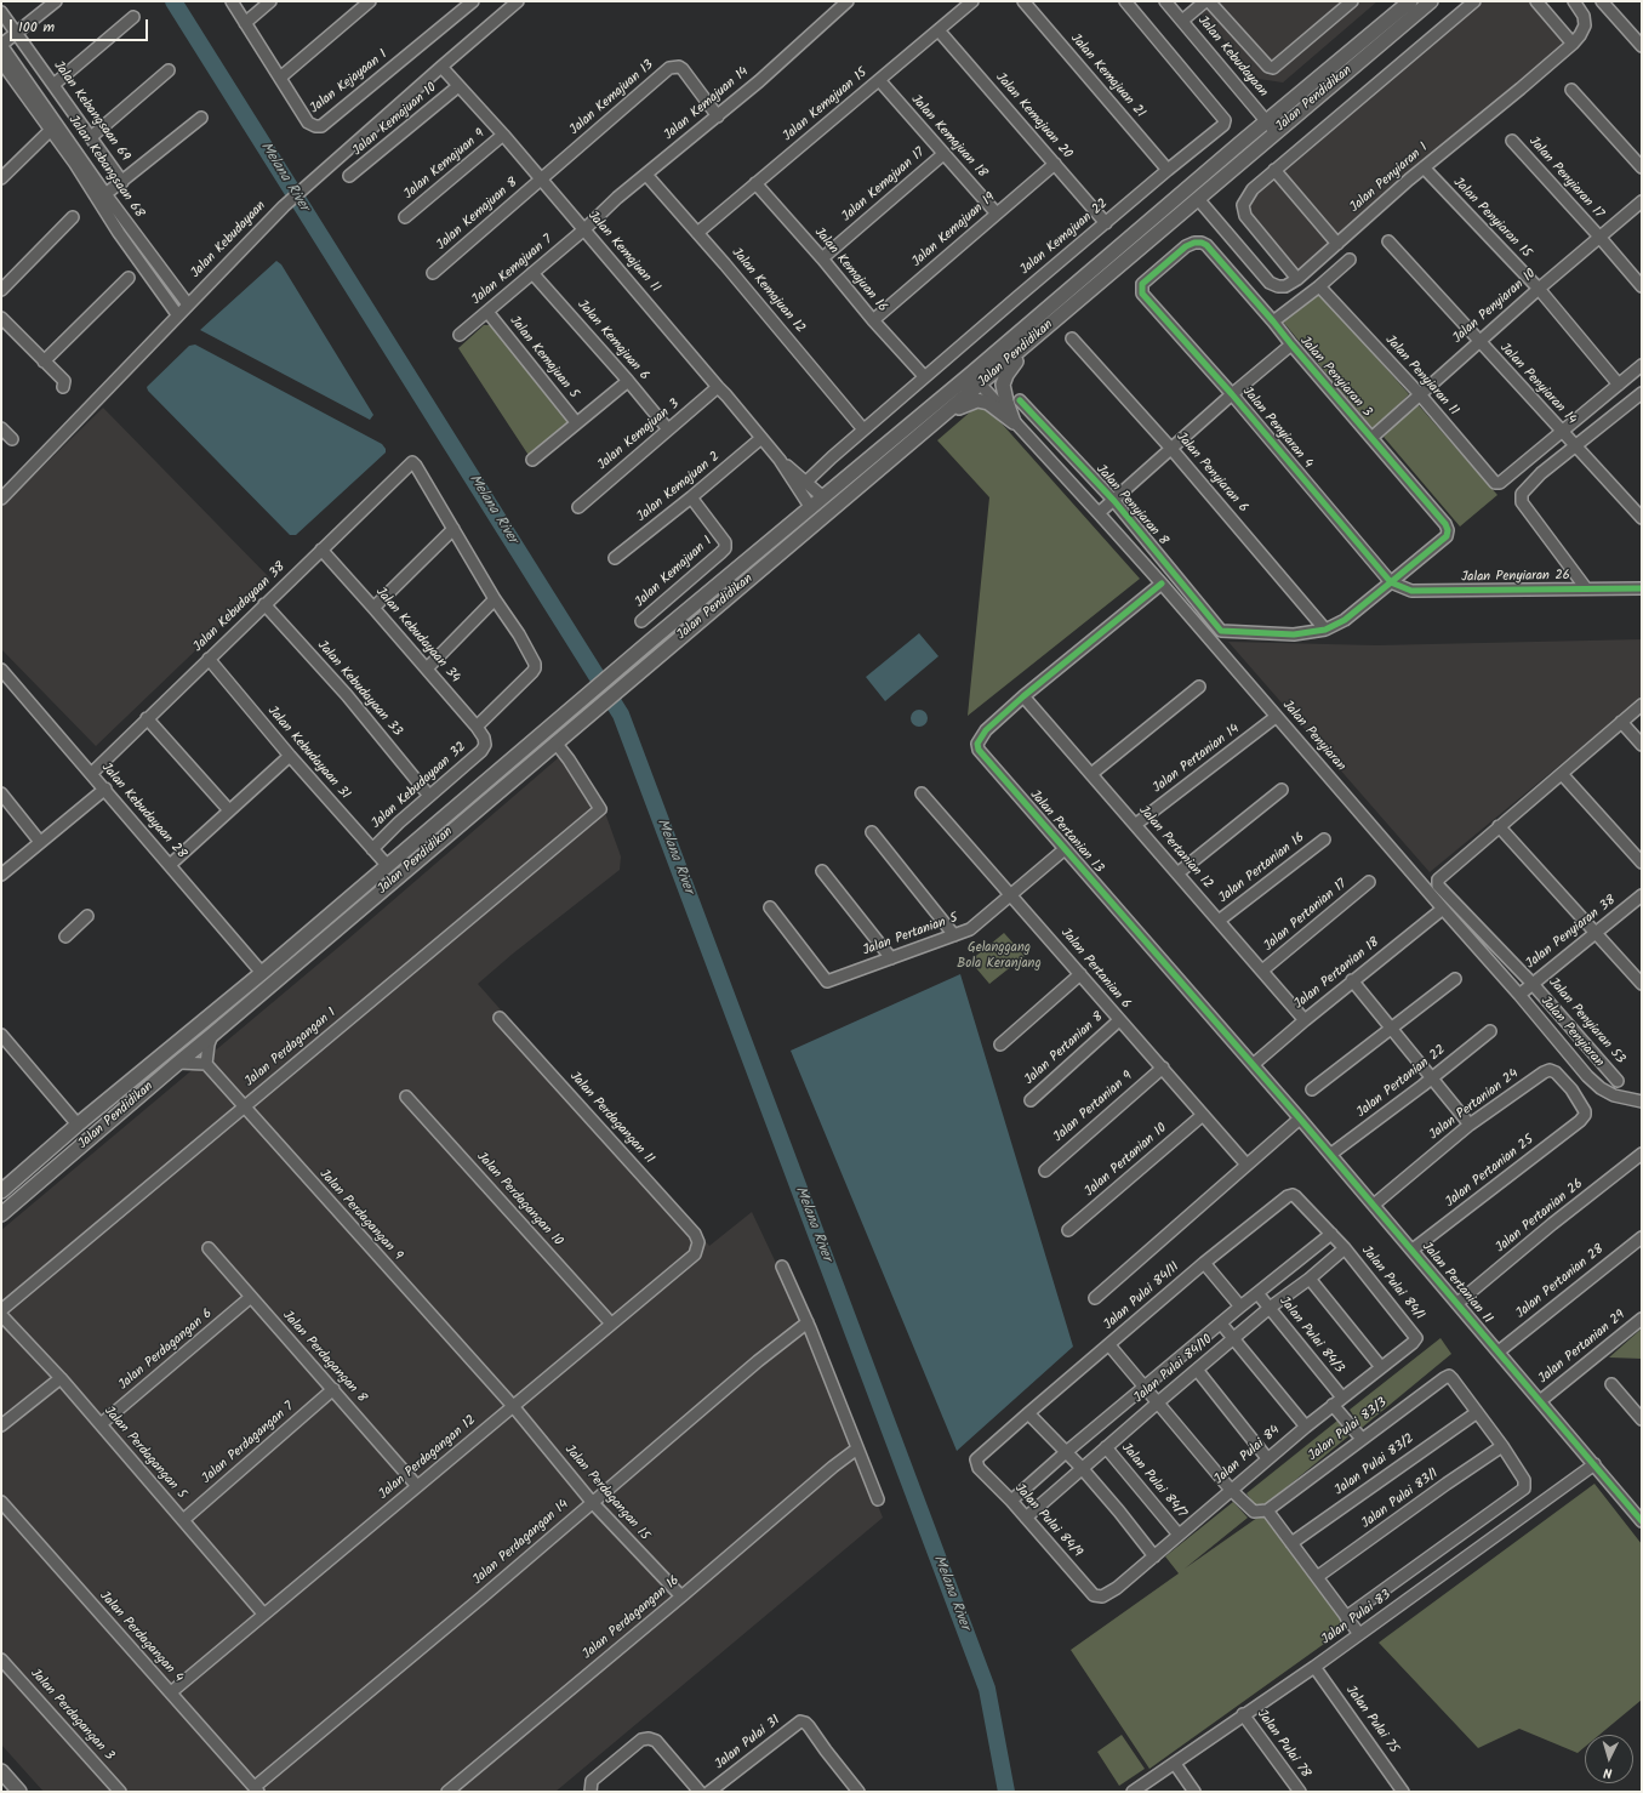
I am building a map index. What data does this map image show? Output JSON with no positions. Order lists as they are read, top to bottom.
{
  "streets": {
    "main road": ["Jalan Pendidikan"],
    "street": [
      "Jalan Kebudayaan",
      "Jalan Kemajuan 21",
      "Jalan Kejayaan 1",
      "Jalan Kemajuan 13",
      "Jalan Kemajuan 14",
      "Jalan Kemajuan 15",
      "Jalan Kebangsaan 69",
      "Jalan Kemajuan 20",
      "Jalan Kemajuan 10",
      "Jalan Kemajuan 18",
      "Jalan Kemajuan 9",
      "Jalan Kebangsaan 68",
      "Jalan Penyiaran 1",
      "Jalan Penyiaran 17",
      "Jalan Kemajuan 17",
      "Jalan Kemajuan 8",
      "Jalan Penyiaran 15",
      "Jalan Kemajuan 19",
      "Jalan Kemajuan 22",
      "Jalan Kemajuan 11",
      "Jalan Kemajuan 7",
      "Jalan Kemajuan 16",
      "Jalan Kemajuan 12",
      "Jalan Penyiaran 10",
      "Jalan Kemajuan 6",
      "Jalan Kemajuan 5",
      "Jalan Penyiaran 11",
      "Jalan Penyiaran 3",
      "Jalan Penyiaran 14",
      "Jalan Penyiaran 4",
      "Jalan Kemajuan 3",
      "Jalan Penyiaran 6",
      "Jalan Kemajuan 2",
      "Jalan Penyiaran 8",
      "Jalan Kemajuan 1",
      "Jalan Penyiaran 26",
      "Jalan Kebudayaan 38",
      "Jalan Kebudayaan 34",
      "Jalan Kebudayaan 33",
      "Jalan Penyiaran",
      "Jalan Kebudayaan 31",
      "Jalan Pertanian 14",
      "Jalan Kebudayaan 32",
      "Jalan Kebudayaan 28",
      "Jalan Pertanian 13",
      "Jalan Pertanian 12",
      "Jalan Pertanian 16",
      "Jalan Pertanian 17",
      "Jalan Penyiaran 38",
      "Jalan Pertanian 5",
      "Jalan Pertanian 6",
      "Jalan Pertanian 18",
      "Jalan Penyiaran 53",
      "Jalan Perdagangan 1",
      "Jalan Pertanian 8",
      "Jalan Pertanian 22",
      "Jalan Pertanian 24",
      "Jalan Pertanian 9",
      "Jalan Perdagangan 11",
      "Jalan Pertanian 10",
      "Jalan Pertanian 25",
      "Jalan Perdagangan 10",
      "Jalan Perdagangan 9",
      "Jalan Pertanian 26",
      "Jalan Pertanian 28",
      "Jalan Pulai 84/1",
      "Jalan Pertanian 11",
      "Jalan Pulai 84/11",
      "Jalan Pulai 84/3",
      "Jalan Pertanian 29",
      "Jalan Perdagangan 6",
      "Jalan Perdagangan 8",
      "Jalan Pulai 84/10",
      "Jalan Pulai 83/3",
      "Jalan Perdagangan 7",
      "Jalan Perdagangan 5",
      "Jalan Pulai 84",
      "Jalan Perdagangan 12",
      "Jalan Pulai 83/2",
      "Jalan Pulai 84/7",
      "Jalan Perdagangan 15",
      "Jalan Pulai 83/1",
      "Jalan Pulai 84/9",
      "Jalan Perdagangan 14",
      "Jalan Perdagangan 16",
      "Jalan Pulai 83",
      "Jalan Perdagangan 4",
      "Jalan Perdagangan 3",
      "Jalan Pulai 75",
      "Jalan Pulai 31",
      "Jalan Pulai 78"
    ]
  },
  "crossings": [
    ["Jalan Kebudayaan", "Jalan Pendidikan"],
    ["Jalan Kebudayaan", "Jalan Kebangsaan 68"],
    ["Jalan Kebudayaan", "Jalan Kemajuan 11"],
    ["Jalan Kemajuan 21", "Jalan Kemajuan 22"],
    ["Jalan Kemajuan 13", "Jalan Kemajuan 14"],
    ["Jalan Kemajuan 13", "Jalan Kemajuan 8"],
    ["Jalan Kemajuan 13", "Jalan Kemajuan 11"],
    ["Jalan Pendidikan", "Jalan Penyiaran 1"],
    ["Jalan Pendidikan", "Jalan Kemajuan 11"],
    ["Jalan Pendidikan", "Jalan Penyiaran"],
    ["Jalan Pendidikan", "Jalan Kebudayaan 31"],
    ["Jalan Pendidikan", "Jalan Kebudayaan 28"],
    ["Jalan Pendidikan", "Jalan Perdagangan 1"],
    ["Jalan Kemajuan 14", "Jalan Kemajuan 11"],
    ["Jalan Kemajuan 14", "Jalan Kemajuan 7"],
    ["Jalan Kemajuan 14", "Jalan Kemajuan 12"],
    ["Jalan Kemajuan 15", "Jalan Kemajuan 20"],
    ["Jalan Kemajuan 15", "Jalan Kemajuan 18"],
    ["Jalan Kemajuan 15", "Jalan Kemajuan 16"],
    ["Jalan Kemajuan 15", "Jalan Kemajuan 12"],
    ["Jalan Kemajuan 20", "Jalan Kemajuan 19"],
    ["Jalan Kemajuan 20", "Jalan Kemajuan 22"],
    ["Jalan Kemajuan 10", "Jalan Kemajuan 11"],
    ["Jalan Kemajuan 18", "Jalan Kemajuan 17"],
    ["Jalan Kemajuan 18", "Jalan Kemajuan 19"],
    ["Jalan Kemajuan 9", "Jalan Kemajuan 11"],
    ["Jalan Penyiaran 1", "Jalan Penyiaran 15"],
    ["Jalan Penyiaran 17", "Jalan Penyiaran 10"],
    ["Jalan Kemajuan 17", "Jalan Kemajuan 16"],
    ["Jalan Kemajuan 8", "Jalan Kemajuan 11"],
    ["Jalan Penyiaran 15", "Jalan Penyiaran 10"],
    ["Jalan Kemajuan 19", "Jalan Kemajuan 16"],
    ["Jalan Kemajuan 22", "Jalan Kemajuan 11"],
    ["Jalan Kemajuan 22", "Jalan Kemajuan 16"],
    ["Jalan Kemajuan 22", "Jalan Kemajuan 12"],
    ["Jalan Kemajuan 11", "Jalan Kemajuan 7"],
    ["Jalan Kemajuan 11", "Jalan Kemajuan 3"],
    ["Jalan Kemajuan 11", "Jalan Kemajuan 2"],
    ["Jalan Kemajuan 7", "Jalan Kemajuan 6"],
    ["Jalan Kemajuan 7", "Jalan Kemajuan 5"],
    ["Jalan Penyiaran 10", "Jalan Penyiaran 11"],
    ["Jalan Penyiaran 10", "Jalan Penyiaran 3"],
    ["Jalan Penyiaran 10", "Jalan Penyiaran 14"],
    ["Jalan Kemajuan 6", "Jalan Kemajuan 3"],
    ["Jalan Penyiaran 11", "Jalan Penyiaran 14"],
    ["Jalan Penyiaran 3", "Jalan Penyiaran 4"],
    ["Jalan Penyiaran 3", "Jalan Penyiaran 26"],
    ["Jalan Penyiaran 4", "Jalan Penyiaran 26"],
    ["Jalan Penyiaran 6", "Jalan Penyiaran 8"],
    ["Jalan Kemajuan 2", "Jalan Kemajuan 1"],
    ["Jalan Kebudayaan 38", "Jalan Kebudayaan 34"],
    ["Jalan Kebudayaan 38", "Jalan Kebudayaan 33"],
    ["Jalan Kebudayaan 38", "Jalan Kebudayaan 31"],
    ["Jalan Kebudayaan 38", "Jalan Kebudayaan 28"],
    ["Jalan Kebudayaan 34", "Jalan Kebudayaan 32"],
    ["Jalan Kebudayaan 33", "Jalan Kebudayaan 32"],
    ["Jalan Penyiaran", "Jalan Pertanian 14"],
    ["Jalan Penyiaran", "Jalan Pertanian 13"],
    ["Jalan Penyiaran", "Jalan Penyiaran 38"],
    ["Jalan Penyiaran", "Jalan Pertanian 18"],
    ["Jalan Kebudayaan 31", "Jalan Kebudayaan 32"],
    ["Jalan Pertanian 14", "Jalan Pertanian 12"],
    ["Jalan Pertanian 13", "Jalan Pertanian 12"],
    ["Jalan Pertanian 13", "Jalan Pertanian 5"],
    ["Jalan Pertanian 13", "Jalan Pertanian 18"],
    ["Jalan Pertanian 13", "Jalan Pertanian 11"],
    ["Jalan Pertanian 12", "Jalan Pertanian 16"],
    ["Jalan Pertanian 12", "Jalan Pertanian 17"],
    ["Jalan Pertanian 12", "Jalan Pertanian 18"],
    ["Jalan Penyiaran 38", "Jalan Penyiaran 53"],
    ["Jalan Pertanian 5", "Jalan Pertanian 6"],
    ["Jalan Pertanian 6", "Jalan Pertanian 8"],
    ["Jalan Pertanian 6", "Jalan Pertanian 9"],
    ["Jalan Pertanian 6", "Jalan Pertanian 10"],
    ["Jalan Perdagangan 1", "Jalan Perdagangan 9"],
    ["Jalan Pertanian 22", "Jalan Pertanian 11"],
    ["Jalan Pertanian 24", "Jalan Pertanian 25"],
    ["Jalan Pertanian 24", "Jalan Pertanian 11"],
    ["Jalan Perdagangan 11", "Jalan Perdagangan 12"],
    ["Jalan Pertanian 25", "Jalan Pertanian 11"],
    ["Jalan Perdagangan 10", "Jalan Perdagangan 12"],
    ["Jalan Perdagangan 9", "Jalan Perdagangan 12"],
    ["Jalan Perdagangan 9", "Jalan Perdagangan 15"],
    ["Jalan Pertanian 26", "Jalan Pertanian 11"],
    ["Jalan Pertanian 28", "Jalan Pertanian 11"],
    ["Jalan Pulai 84/1", "Jalan Pulai 84/11"],
    ["Jalan Pulai 84/1", "Jalan Pulai 84/10"],
    ["Jalan Pulai 84/1", "Jalan Pulai 84"],
    ["Jalan Pertanian 11", "Jalan Pertanian 29"],
    ["Jalan Pertanian 11", "Jalan Pulai 83"],
    ["Jalan Pulai 84/11", "Jalan Pulai 84/10"],
    ["Jalan Pulai 84/11", "Jalan Pulai 84/9"],
    ["Jalan Pulai 84/3", "Jalan Pulai 84/10"],
    ["Jalan Pulai 84/3", "Jalan Pulai 83/3"],
    ["Jalan Pulai 84/3", "Jalan Pulai 84"],
    ["Jalan Perdagangan 6", "Jalan Perdagangan 8"],
    ["Jalan Perdagangan 6", "Jalan Perdagangan 5"],
    ["Jalan Perdagangan 8", "Jalan Perdagangan 7"],
    ["Jalan Perdagangan 8", "Jalan Perdagangan 12"],
    ["Jalan Pulai 84/10", "Jalan Pulai 84/7"],
    ["Jalan Pulai 84/10", "Jalan Pulai 84/9"],
    ["Jalan Pulai 83/3", "Jalan Pulai 83/2"],
    ["Jalan Perdagangan 7", "Jalan Perdagangan 5"],
    ["Jalan Perdagangan 5", "Jalan Perdagangan 12"],
    ["Jalan Pulai 84", "Jalan Pulai 84/7"],
    ["Jalan Pulai 84", "Jalan Pulai 84/9"],
    ["Jalan Perdagangan 12", "Jalan Perdagangan 15"],
    ["Jalan Perdagangan 12", "Jalan Perdagangan 4"],
    ["Jalan Perdagangan 15", "Jalan Perdagangan 14"],
    ["Jalan Perdagangan 15", "Jalan Perdagangan 16"],
    ["Jalan Perdagangan 14", "Jalan Perdagangan 4"],
    ["Jalan Pulai 83", "Jalan Pulai 75"],
    ["Jalan Pulai 83", "Jalan Pulai 78"]
  ],
  "water": ["Melana River"],
  "parks": ["Gelanggang Bola Keranjang"],
  "scale_bar": "100 m",
  "north": "bottom"
}
